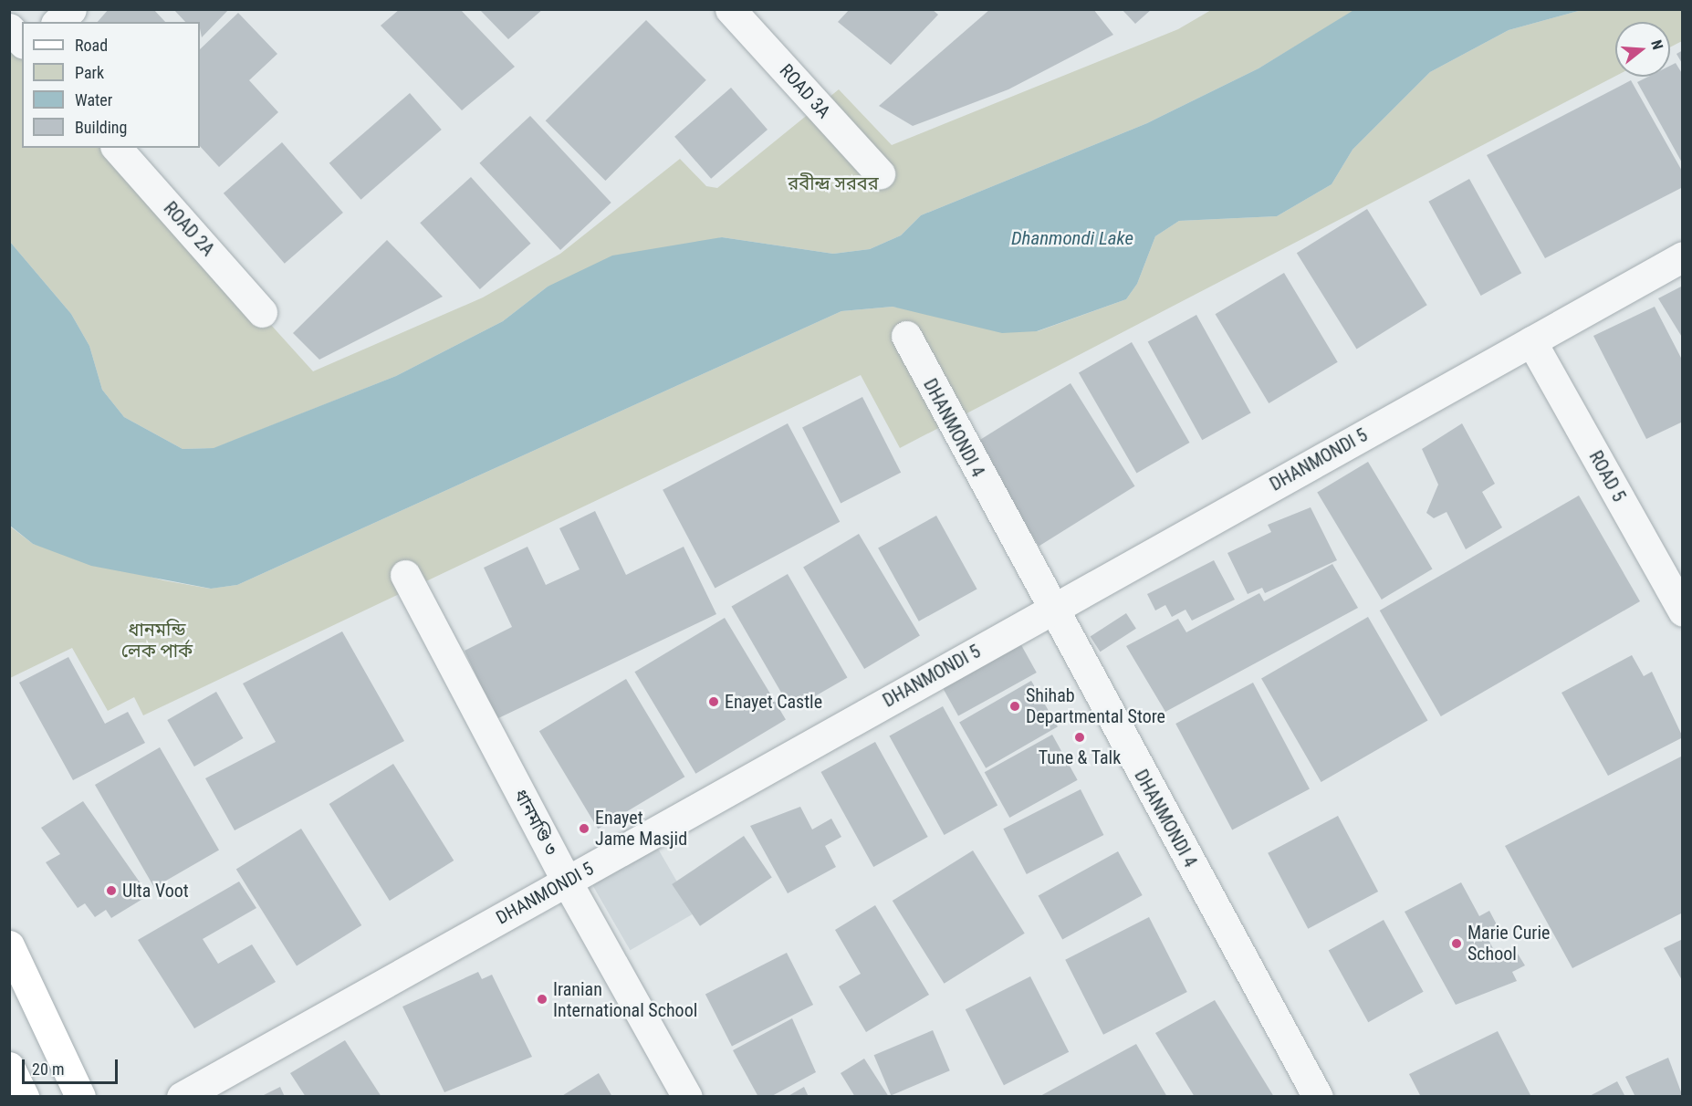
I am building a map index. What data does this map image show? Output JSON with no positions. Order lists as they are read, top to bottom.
{
  "streets": {
    "street": [
      "ROAD 3A",
      "ROAD 2A",
      "DHANMONDI 4",
      "DHANMONDI 5",
      "ROAD 5",
      "ধানমণ্ডি ৩"
    ]
  },
  "crossings": [
    ["DHANMONDI 4", "DHANMONDI 5"],
    ["DHANMONDI 5", "ROAD 5"],
    ["DHANMONDI 5", "ধানমণ্ডি ৩"]
  ],
  "water": ["Dhanmondi Lake"],
  "parks": ["রবীন্দ্র সরবর", "ধানমন্ডি লেক পার্ক"],
  "places": [
    "Enayet Castle",
    "Shihab Departmental Store",
    "Tune & Talk",
    "Enayet Jame Masjid",
    "Ulta Voot",
    "Marie Curie School",
    "Iranian International School"
  ],
  "legend": [
    "Road",
    "Park",
    "Water",
    "Building"
  ],
  "scale_bar": "20 m",
  "north": "right"
}
